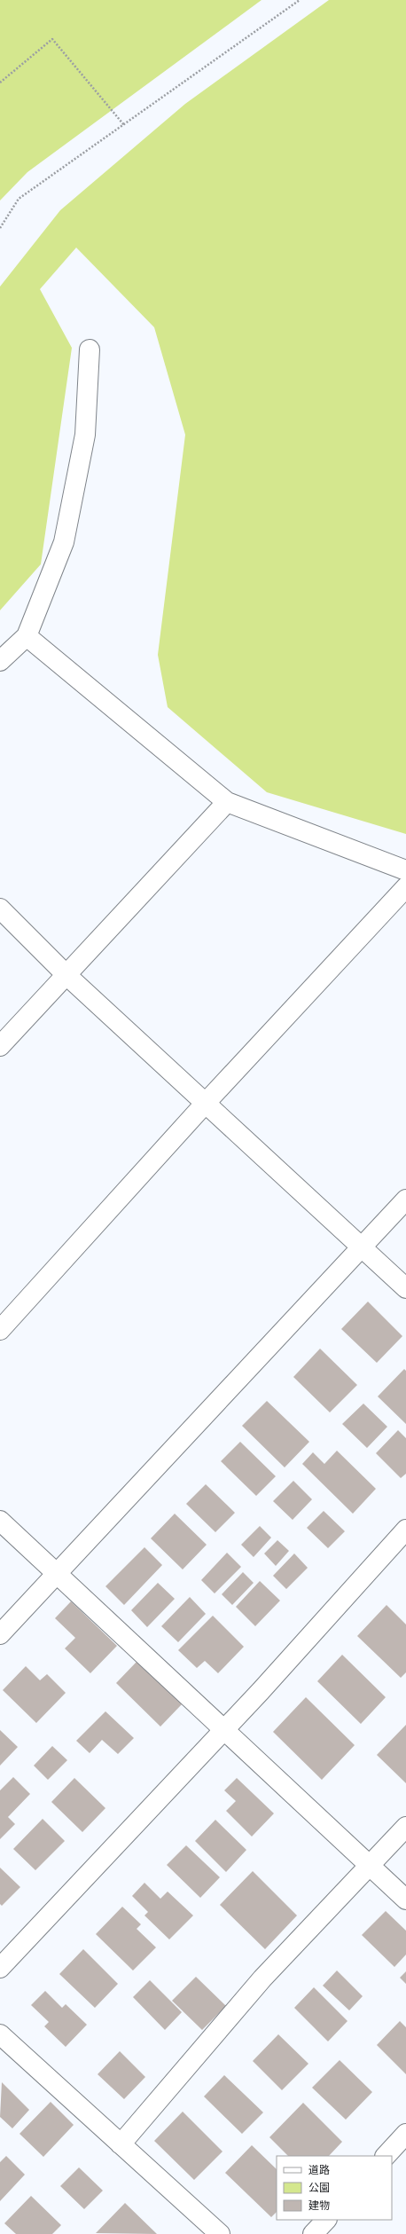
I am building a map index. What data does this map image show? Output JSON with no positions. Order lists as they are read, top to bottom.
{
  "legend": ["道路", "公園", "建物"]
}
